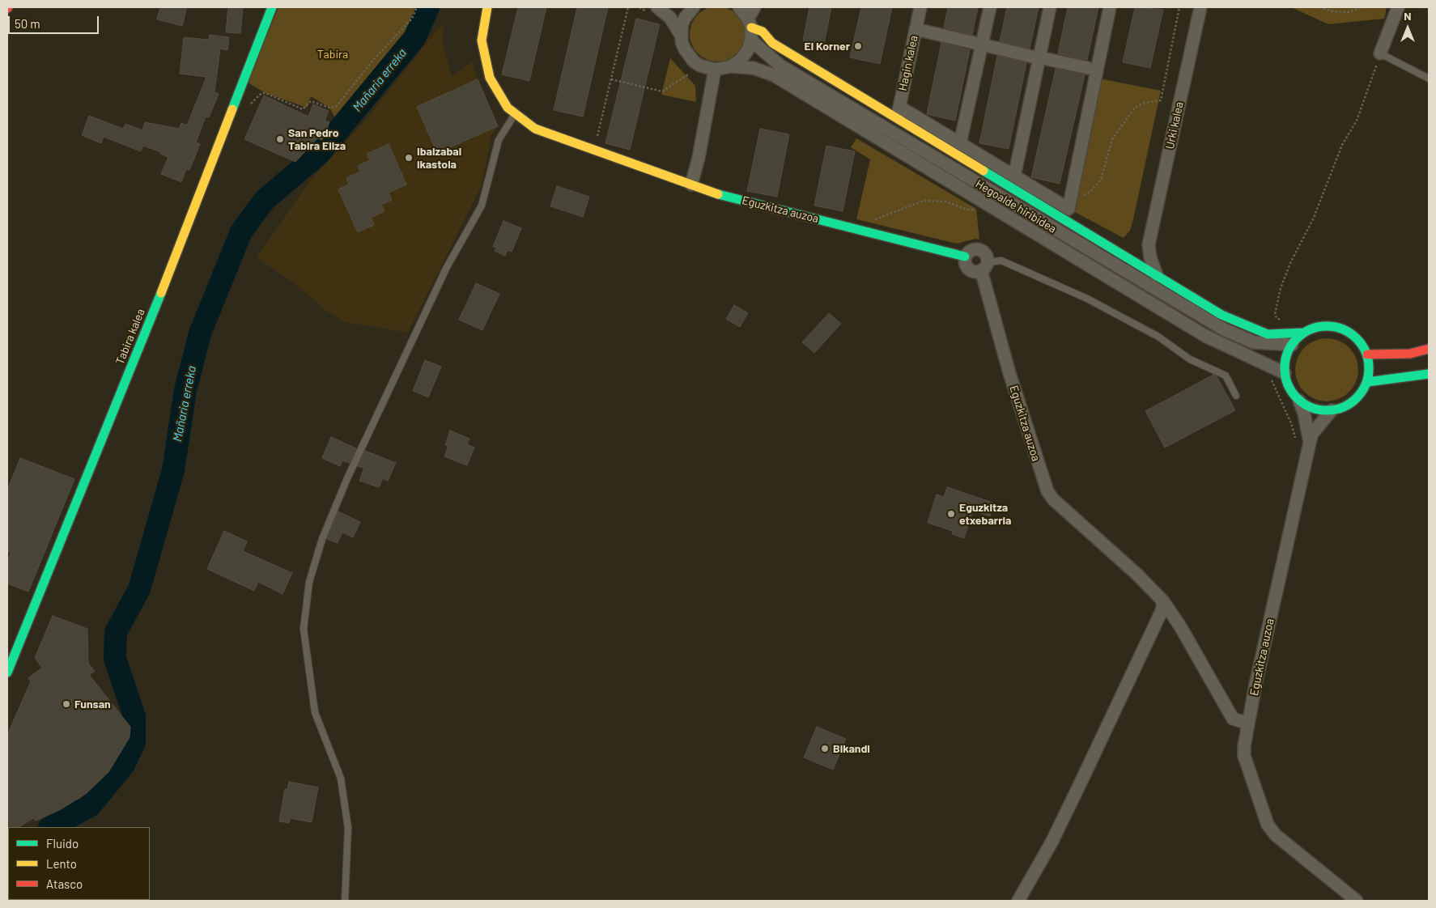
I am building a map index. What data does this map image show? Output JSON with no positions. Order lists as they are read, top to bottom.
{
  "streets": {
    "street": [
      "Hagin kalea",
      "Urki kalea",
      "Hegoalde hiribidea",
      "Eguzkitza auzoa",
      "Tabira kalea"
    ]
  },
  "water": ["Mañaria erreka"],
  "parks": ["Tabira"],
  "places": [
    "El Korner",
    "San Pedro Tabira Eliza",
    "Ibaizabal ikastola",
    "Eguzkitza etxebarria",
    "Funsan",
    "Bikandi"
  ],
  "legend": ["Fluido", "Lento", "Atasco"],
  "scale_bar": "50 m",
  "north": "top"
}
